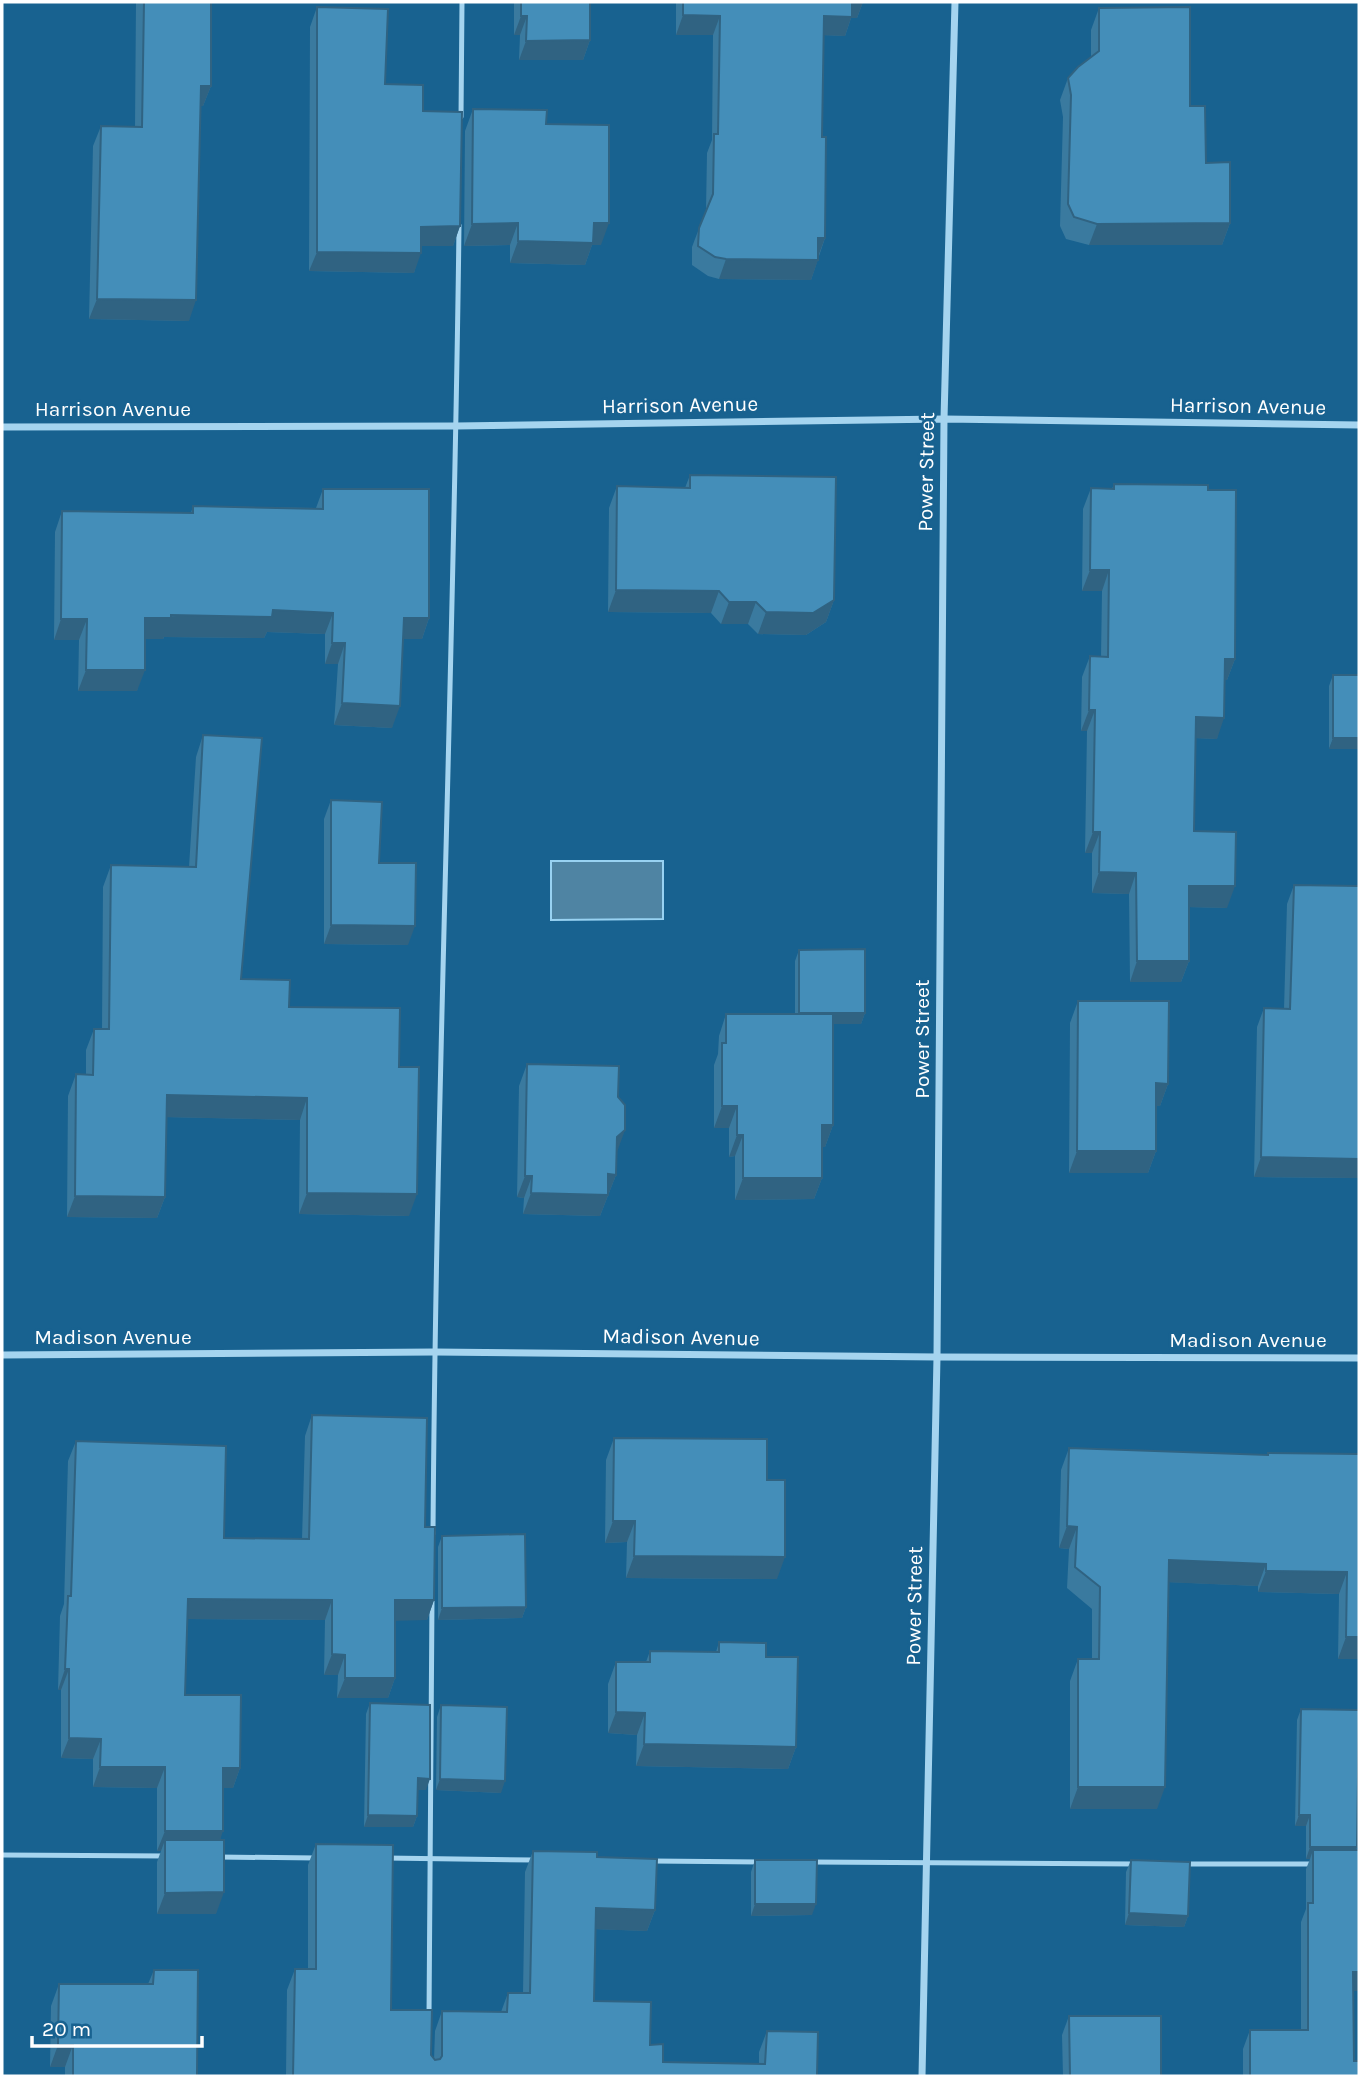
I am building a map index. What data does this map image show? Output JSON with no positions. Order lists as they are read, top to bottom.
{
  "streets": {
    "street": ["Harrison Avenue", "Power Street", "Madison Avenue"]
  },
  "crossings": [
    ["Harrison Avenue", "Power Street"],
    ["Power Street", "Madison Avenue"]
  ],
  "scale_bar": "20 m"
}
